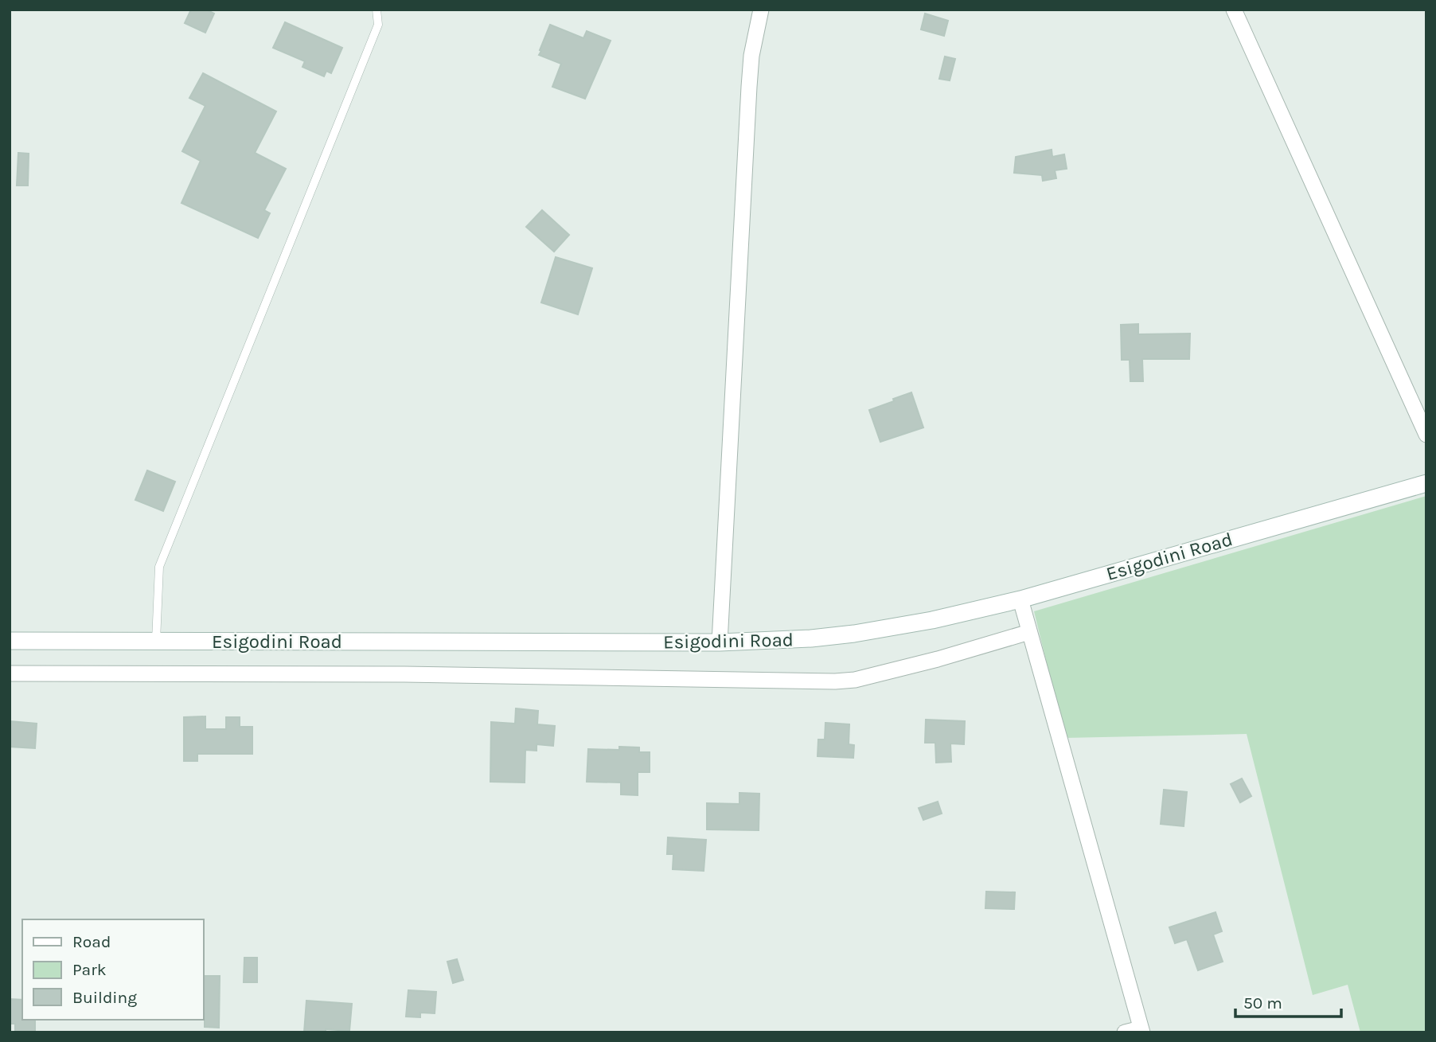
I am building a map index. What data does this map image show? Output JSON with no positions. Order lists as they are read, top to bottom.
{
  "streets": {
    "main road": ["Esigodini Road"]
  },
  "legend": ["Road", "Park", "Building"],
  "scale_bar": "50 m"
}
